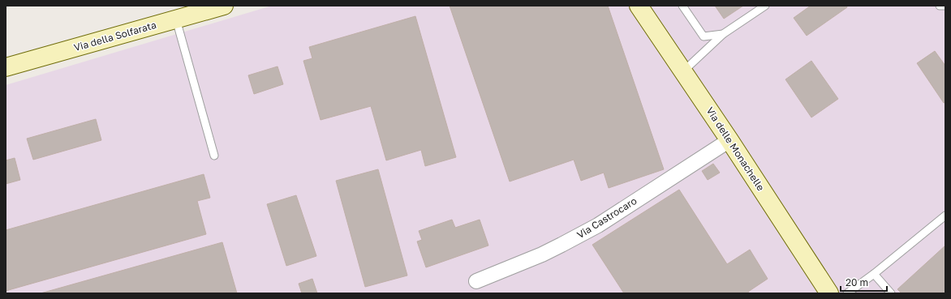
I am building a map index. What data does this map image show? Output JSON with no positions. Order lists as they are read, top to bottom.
{
  "streets": {
    "street": ["Via della Solfarata", "Via delle Monachelle", "Via Castrocaro"]
  },
  "crossings": [
    ["Via delle Monachelle", "Via Castrocaro"]
  ],
  "scale_bar": "20 m"
}
